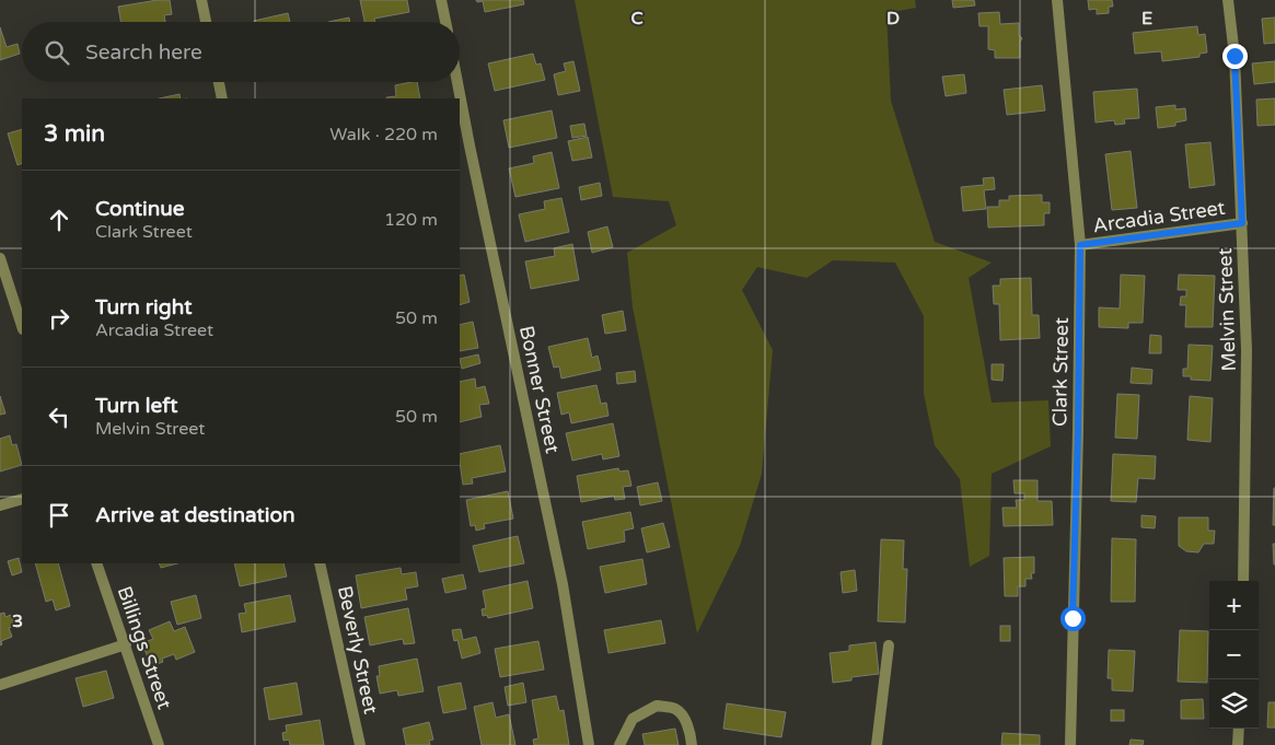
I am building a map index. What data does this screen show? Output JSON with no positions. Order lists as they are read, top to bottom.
{
  "streets": {
    "street": [
      "Arcadia Street",
      "Melvin Street",
      "Clark Street",
      "Bonner Street",
      "Billings Street",
      "Beverly Street"
    ]
  },
  "crossings": [
    ["Arcadia Street", "Melvin Street"],
    ["Arcadia Street", "Clark Street"]
  ],
  "page": {
    "search": "Search here",
    "heading": ["3 min", "Walk · 220 m"],
    "list": [
      ["Continue", "Clark Street", "120 m"],
      ["Turn right", "Arcadia Street", "50 m"],
      ["Turn left", "Melvin Street", "50 m"],
      "Arrive at destination"
    ],
    "map_buttons": ["+", "−"]
  },
  "grid": {
    "columns": ["C", "D", "E"],
    "rows": ["3"]
  }
}
